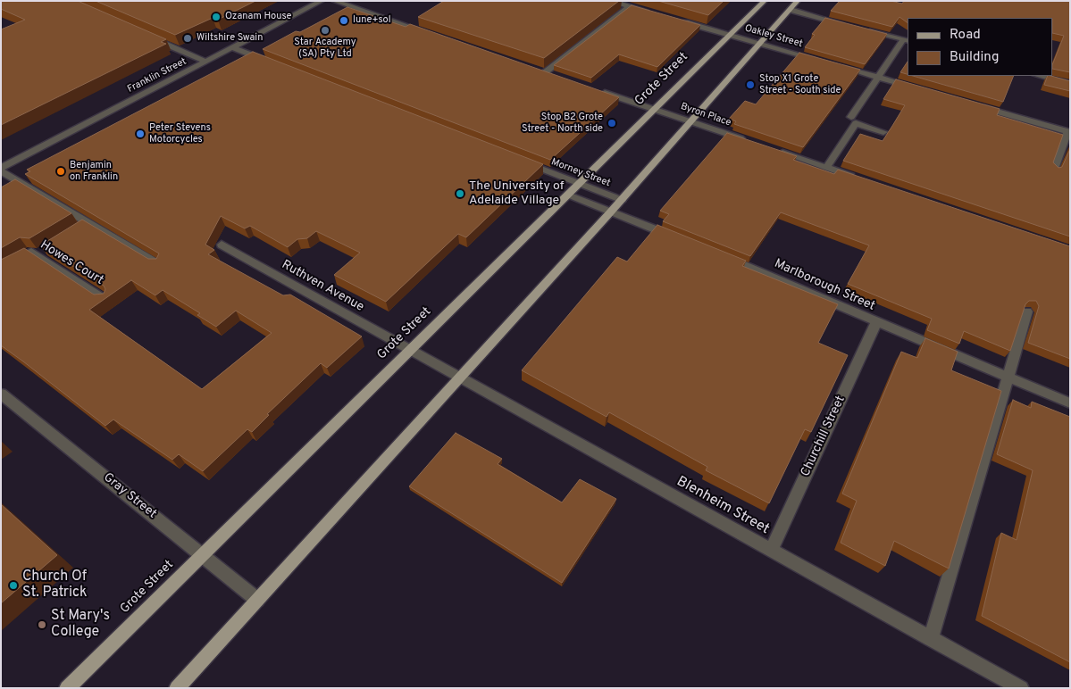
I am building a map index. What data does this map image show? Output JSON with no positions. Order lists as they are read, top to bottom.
{
  "streets": {
    "main road": ["Grote Street"],
    "street": [
      "Oakley Street",
      "Franklin Street",
      "Byron Place",
      "Morney Street",
      "Howes Court",
      "Marlborough Street",
      "Ruthven Avenue",
      "Churchill Street",
      "Gray Street",
      "Blenheim Street"
    ]
  },
  "crossings": [
    ["Oakley Street", "Grote Street"],
    ["Grote Street", "Byron Place"],
    ["Grote Street", "Morney Street"],
    ["Grote Street", "Ruthven Avenue"],
    ["Grote Street", "Gray Street"],
    ["Grote Street", "Blenheim Street"],
    ["Marlborough Street", "Churchill Street"],
    ["Ruthven Avenue", "Blenheim Street"],
    ["Churchill Street", "Blenheim Street"]
  ],
  "places": [
    "Ozanam House",
    "lune+sol",
    "Star Academy (SA) Pty Ltd",
    "Wiltshire Swain",
    "Stop X1 Grote Street - South side",
    "Stop B2 Grote Street - North side",
    "Peter Stevens Motorcycles",
    "Benjamin on Franklin",
    "The University of Adelaide Village",
    "Church Of St. Patrick",
    "St Mary's College"
  ],
  "legend": ["Road", "Building"]
}
